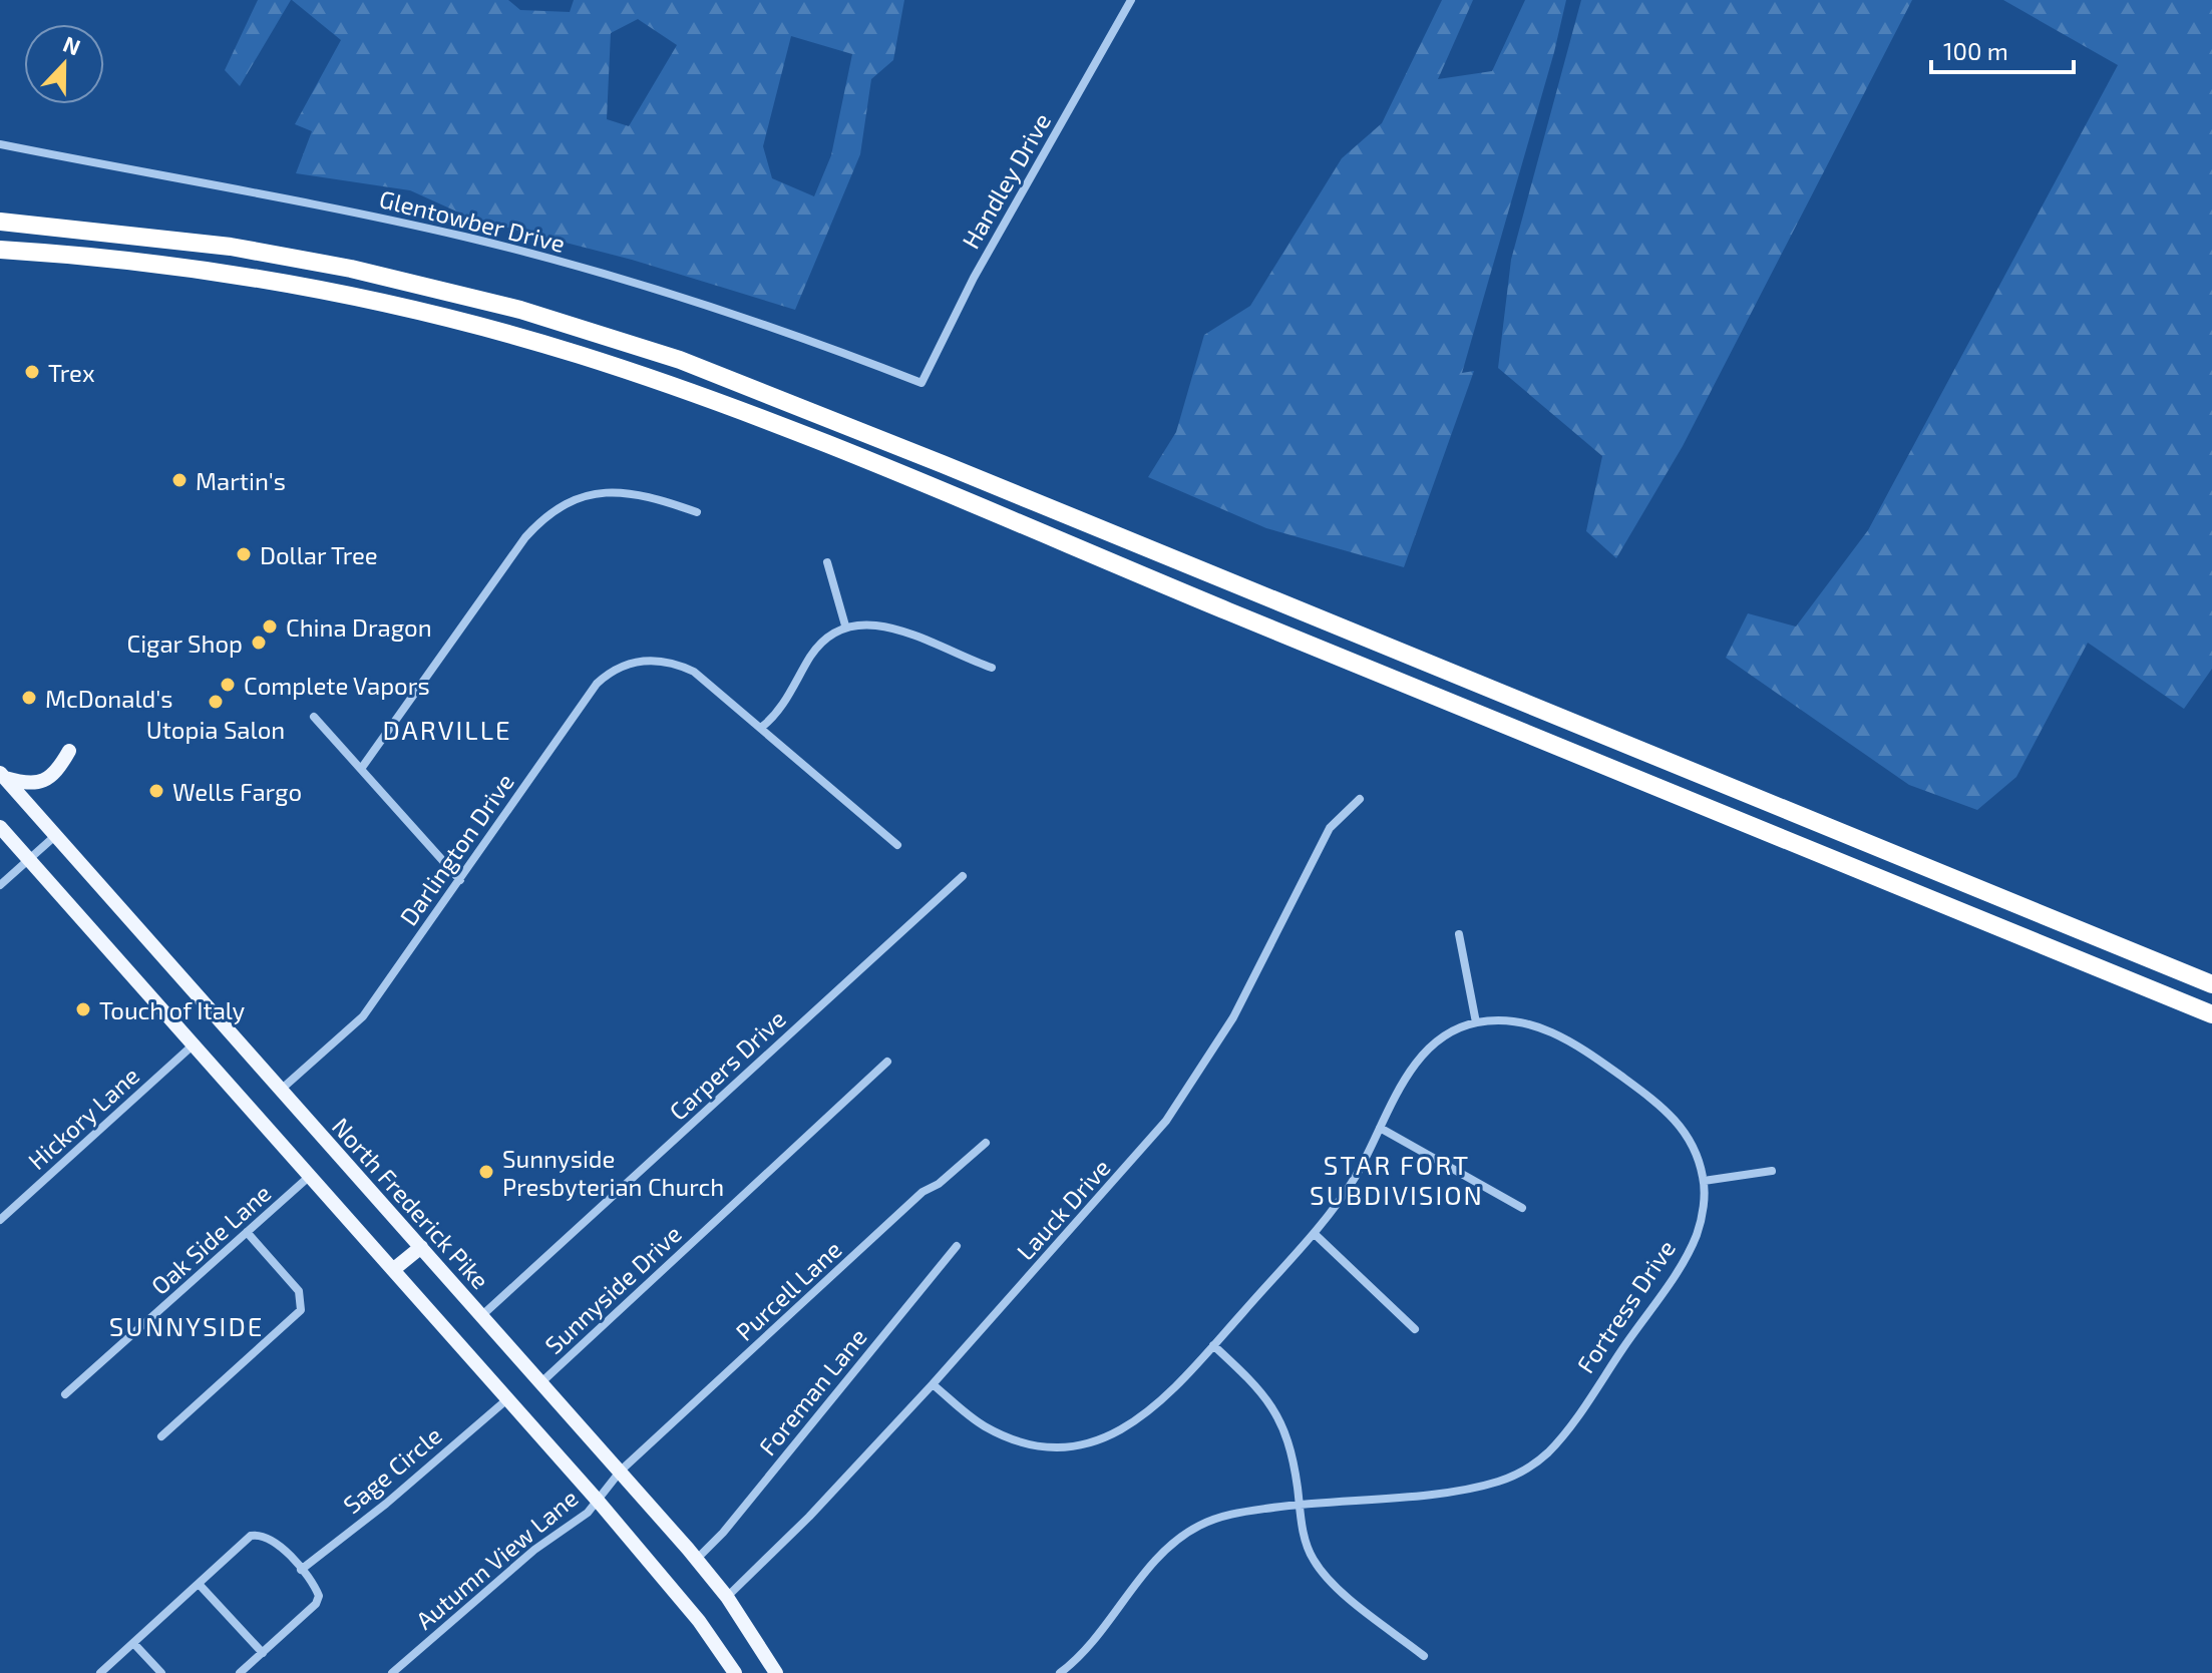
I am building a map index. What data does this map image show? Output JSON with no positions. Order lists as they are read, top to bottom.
{
  "streets": {
    "main road": ["North Frederick Pike"],
    "street": [
      "Handley Drive",
      "Glentowber Drive",
      "Darlington Drive",
      "Carpers Drive",
      "Hickory Lane",
      "Lauck Drive",
      "Oak Side Lane",
      "Sunnyside Drive",
      "Purcell Lane",
      "Fortress Drive",
      "Foreman Lane",
      "Sage Circle",
      "Autumn View Lane"
    ]
  },
  "crossings": [
    ["Handley Drive", "Glentowber Drive"],
    ["Darlington Drive", "North Frederick Pike"],
    ["Carpers Drive", "North Frederick Pike"],
    ["North Frederick Pike", "Lauck Drive"],
    ["North Frederick Pike", "Sunnyside Drive"],
    ["North Frederick Pike", "Purcell Lane"],
    ["North Frederick Pike", "Foreman Lane"],
    ["North Frederick Pike", "Autumn View Lane"],
    ["Lauck Drive", "Fortress Drive"],
    ["Purcell Lane", "Autumn View Lane"]
  ],
  "districts": ["DARVILLE", "STAR FORT SUBDIVISION", "SUNNYSIDE"],
  "places": [
    "Trex",
    "Martin's",
    "Dollar Tree",
    "China Dragon",
    "Cigar Shop",
    "Complete Vapors",
    "McDonald's",
    "Utopia Salon",
    "Wells Fargo",
    "Touch of Italy",
    "Sunnyside Presbyterian Church"
  ],
  "scale_bar": "100 m",
  "north": "top"
}
